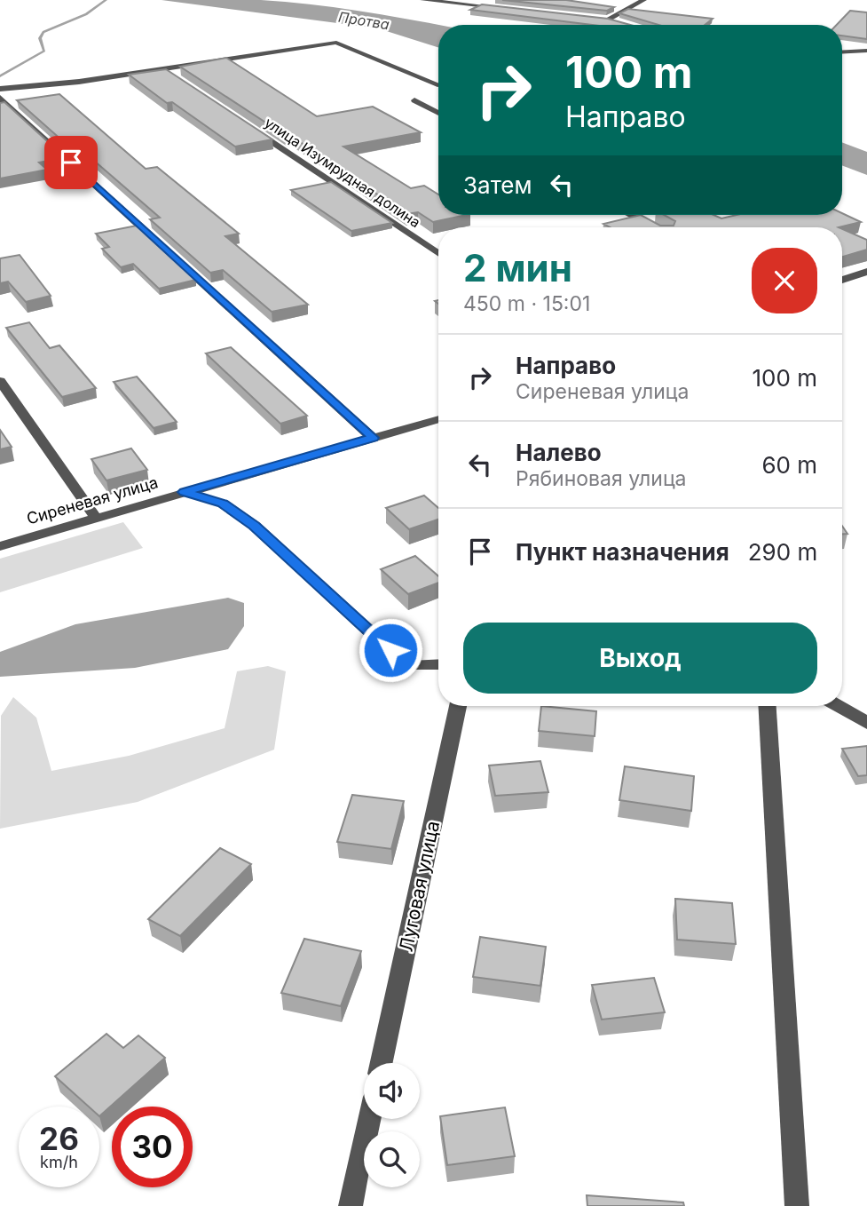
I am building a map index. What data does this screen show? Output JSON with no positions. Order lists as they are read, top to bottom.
{
  "streets": {
    "street": ["улица Изумрудная долина", "Сиреневая улица", "Луговая улица"]
  },
  "water": ["Протва"],
  "page": {
    "turn": ["100 m", "Направо"],
    "then": "Затем",
    "heading": ["2 мин", "450 m · 15:01"],
    "list": [
      {
        "name": "Направо",
        "note": "Сиреневая улица",
        "value": "100 m"
      },
      {
        "name": "Налево",
        "note": "Рябиновая улица",
        "value": "60 m"
      },
      {
        "name": "Пункт назначения",
        "value": "290 m"
      }
    ],
    "buttons": "Выход",
    "speed": "26 km/h",
    "limit": "30"
  }
}
